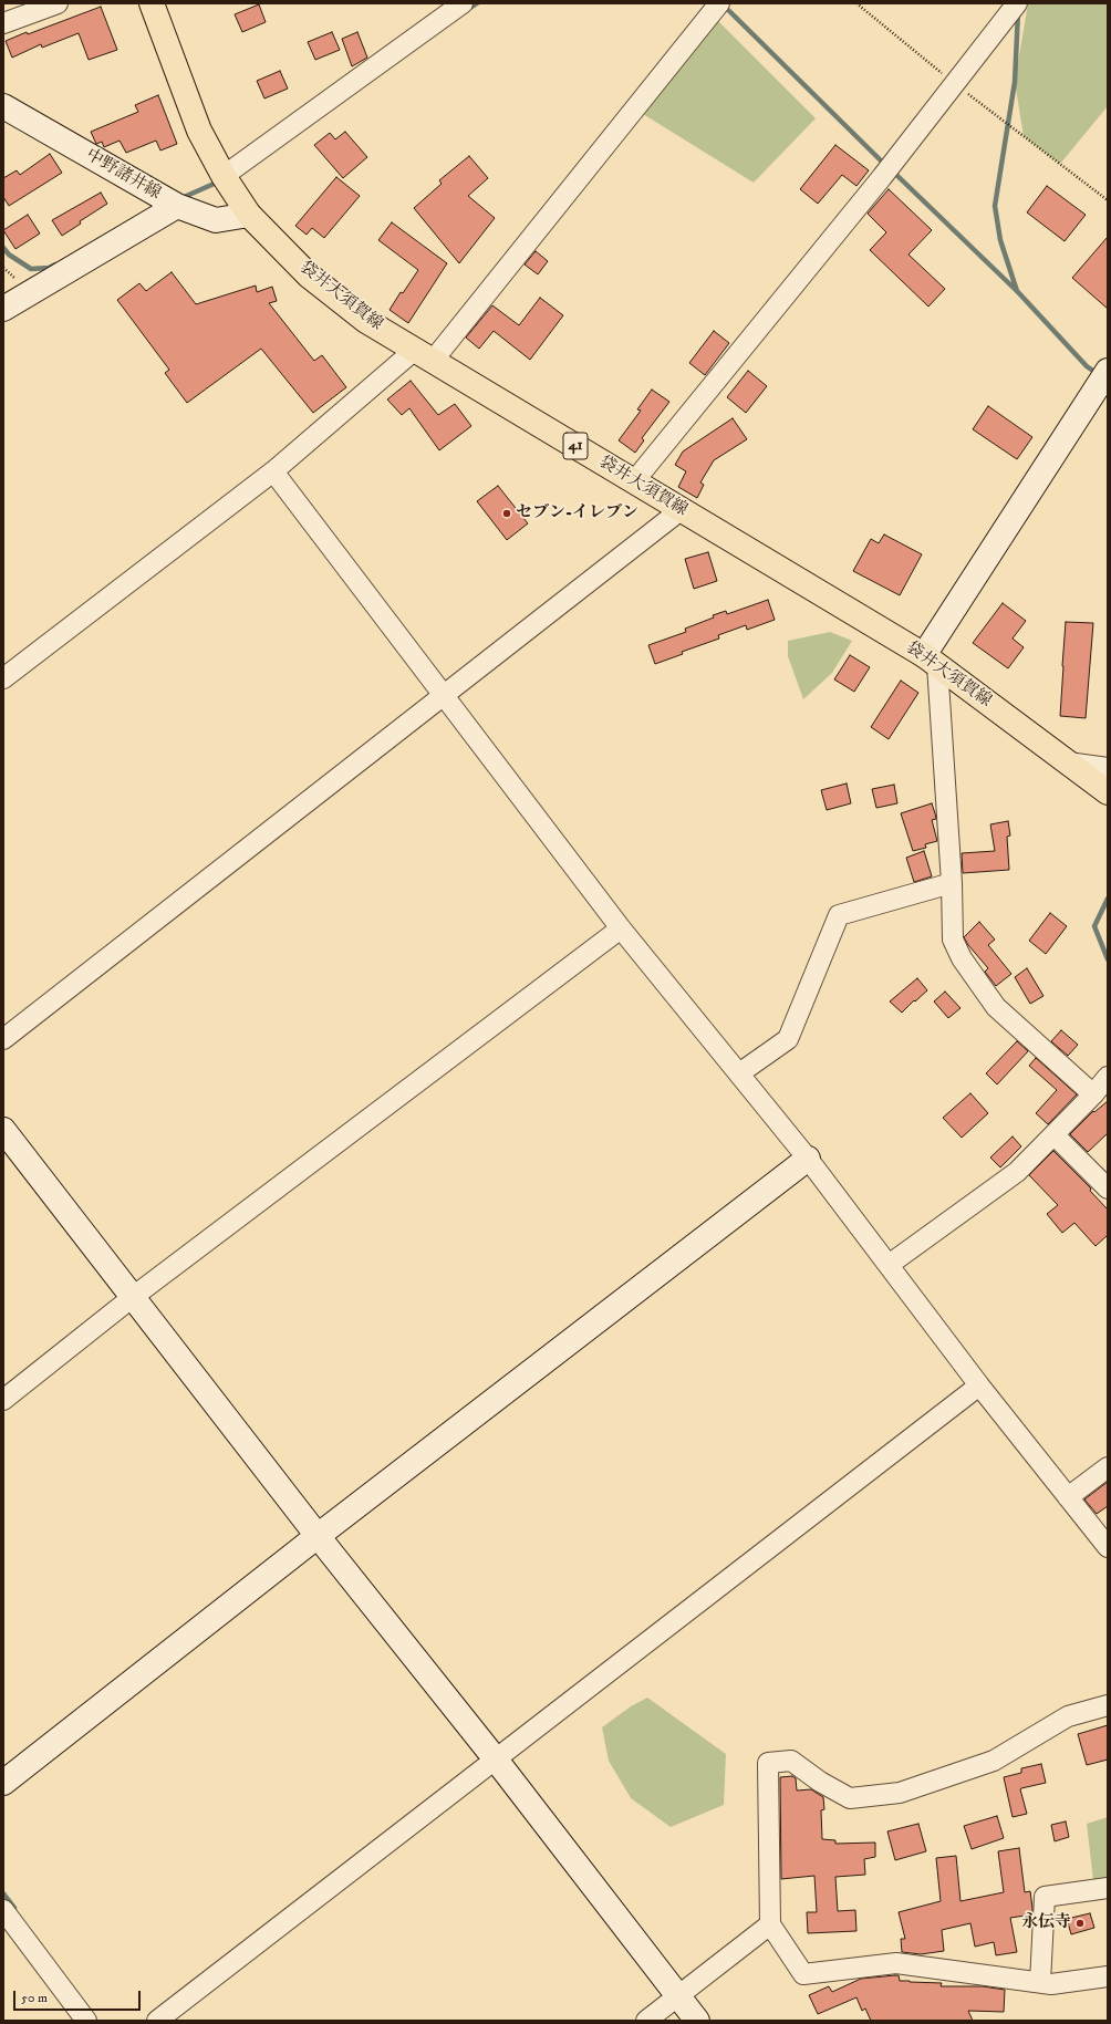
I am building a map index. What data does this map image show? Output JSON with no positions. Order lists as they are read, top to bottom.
{
  "streets": {
    "main road": ["袋井大須賀線", "41"],
    "street": ["中野諸井線"]
  },
  "crossings": [
    ["中野諸井線", "袋井大須賀線"]
  ],
  "places": ["セブン-イレブン", "永伝寺"],
  "scale_bar": "50 m"
}
